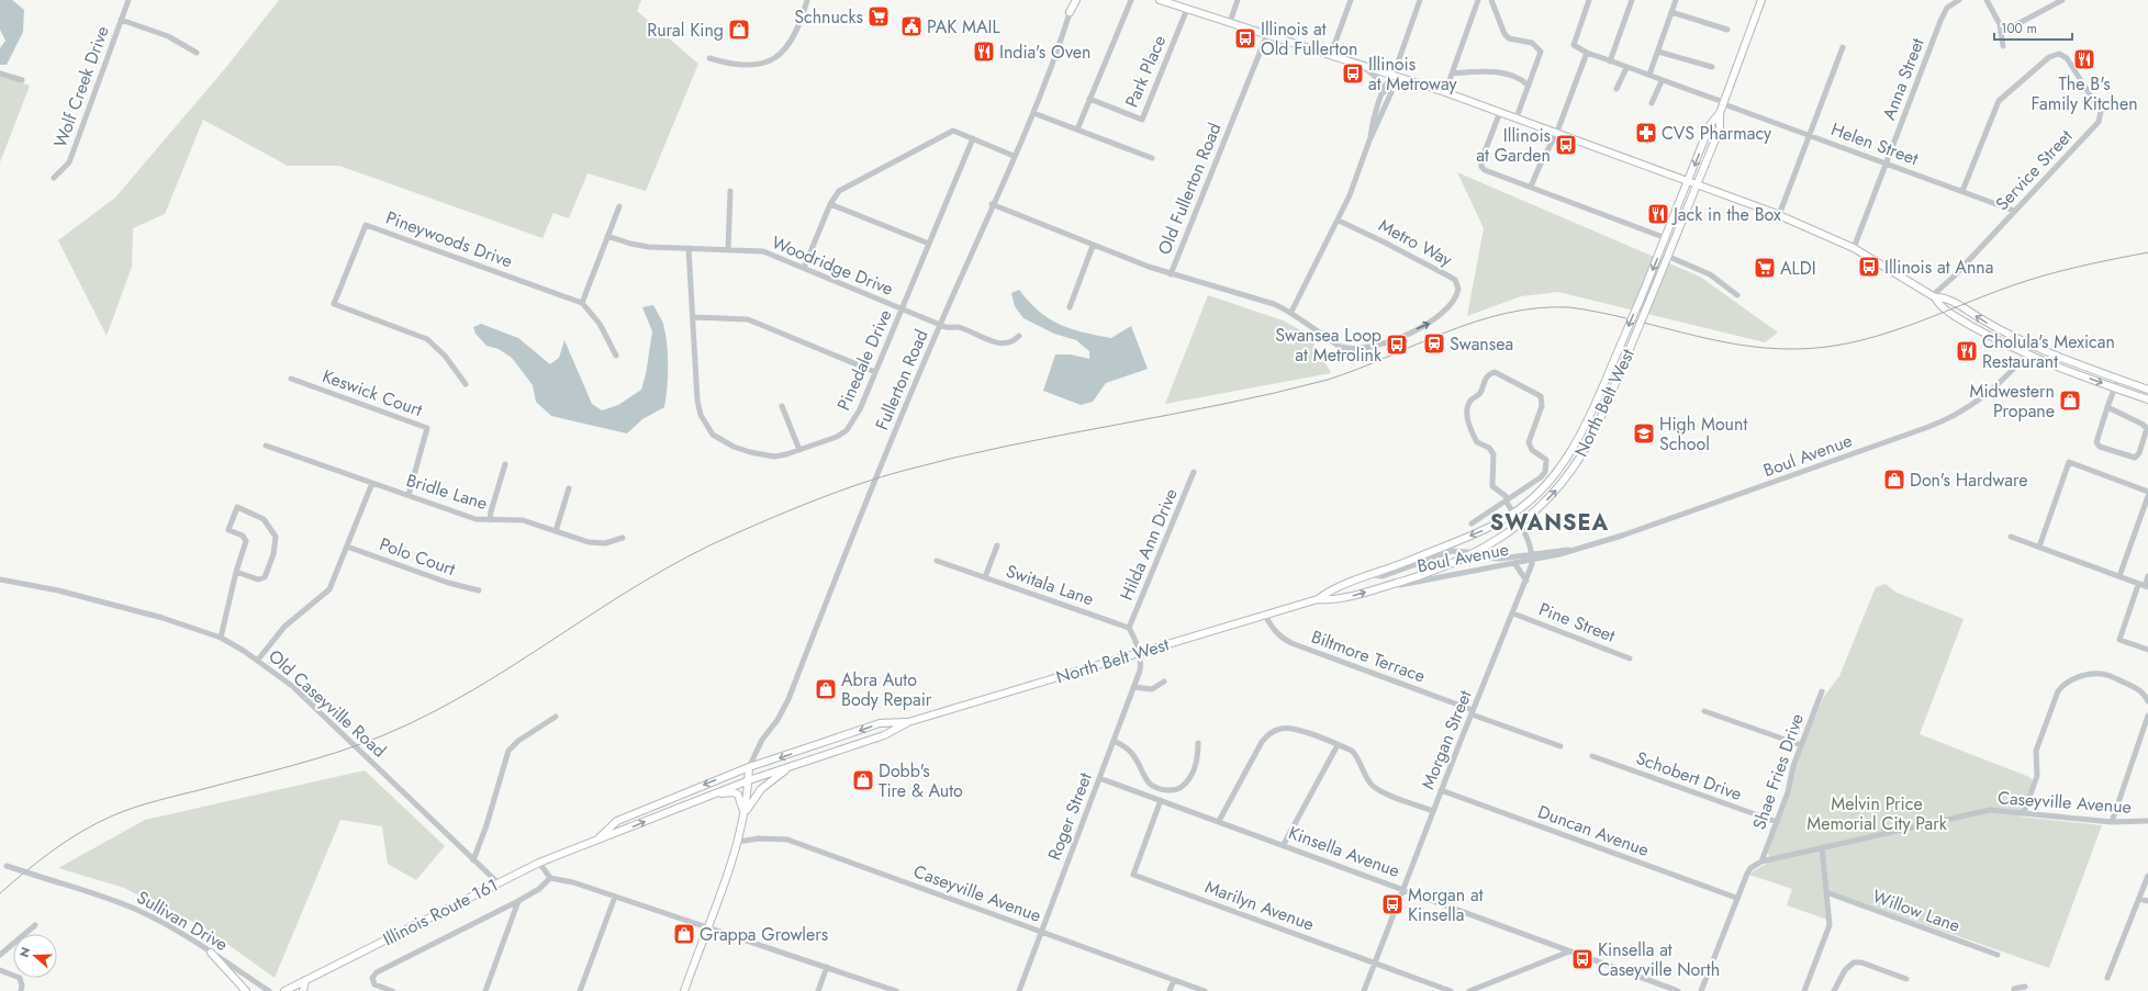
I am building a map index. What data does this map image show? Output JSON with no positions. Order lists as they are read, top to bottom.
{
  "streets": {
    "main road": ["North Belt West", "Illinois Route 161"],
    "street": [
      "Park Place",
      "Anna Street",
      "Wolf Creek Drive",
      "Helen Street",
      "Service Street",
      "Old Fullerton Road",
      "Pineywoods Drive",
      "Metro Way",
      "Woodridge Drive",
      "Pinedale Drive",
      "Fullerton Road",
      "Keswick Court",
      "Boul Avenue",
      "Bridle Lane",
      "Hilda Ann Drive",
      "Polo Court",
      "Switala Lane",
      "Pine Street",
      "Biltmore Terrace",
      "Old Caseyville Road",
      "Morgan Street",
      "Shae Fries Drive",
      "Schobert Drive",
      "Caseyville Avenue",
      "Roger Street",
      "Duncan Avenue",
      "Kinsella Avenue",
      "Marilyn Avenue",
      "Willow Lane",
      "Sullivan Drive"
    ]
  },
  "crossings": [
    ["Anna Street", "Helen Street"],
    ["Helen Street", "Service Street"],
    ["Old Fullerton Road", "Metro Way"],
    ["Old Fullerton Road", "Fullerton Road"],
    ["Woodridge Drive", "Pinedale Drive"],
    ["Woodridge Drive", "Fullerton Road"],
    ["Fullerton Road", "North Belt West"],
    ["Fullerton Road", "Illinois Route 161"],
    ["Keswick Court", "Bridle Lane"],
    ["North Belt West", "Boul Avenue"],
    ["North Belt West", "Biltmore Terrace"],
    ["North Belt West", "Roger Street"],
    ["North Belt West", "Illinois Route 161"],
    ["Boul Avenue", "Morgan Street"],
    ["Hilda Ann Drive", "Switala Lane"],
    ["Pine Street", "Morgan Street"],
    ["Biltmore Terrace", "Morgan Street"],
    ["Old Caseyville Road", "Illinois Route 161"],
    ["Morgan Street", "Duncan Avenue"],
    ["Morgan Street", "Kinsella Avenue"],
    ["Morgan Street", "Marilyn Avenue"],
    ["Shae Fries Drive", "Schobert Drive"],
    ["Shae Fries Drive", "Caseyville Avenue"],
    ["Caseyville Avenue", "Roger Street"],
    ["Roger Street", "Kinsella Avenue"],
    ["Kinsella Avenue", "Marilyn Avenue"]
  ],
  "districts": ["SWANSEA"],
  "parks": ["Melvin Price Memorial City Park"],
  "places": {
    "supermarket": ["Schnucks", "ALDI"],
    "public building": ["PAK MAIL"],
    "shop": [
      "Rural King",
      "Midwestern Propane",
      "Don's Hardware",
      "Abra Auto Body Repair",
      "Dobb's Tire & Auto",
      "Grappa Growlers"
    ],
    "bus stop": [
      "Illinois at Old Fullerton",
      "Illinois at Metroway",
      "Illinois at Garden",
      "Illinois at Anna",
      "Swansea Loop at Metrolink",
      "Morgan at Kinsella",
      "Kinsella at Caseyville North"
    ],
    "restaurant": [
      "India's Oven",
      "The B's Family Kitchen",
      "Jack in the Box",
      "Cholula's Mexican Restaurant"
    ],
    "pharmacy": ["CVS Pharmacy"],
    "station": ["Swansea"],
    "school or university": ["High Mount School"]
  },
  "scale_bar": "100 m",
  "north": "left"
}
